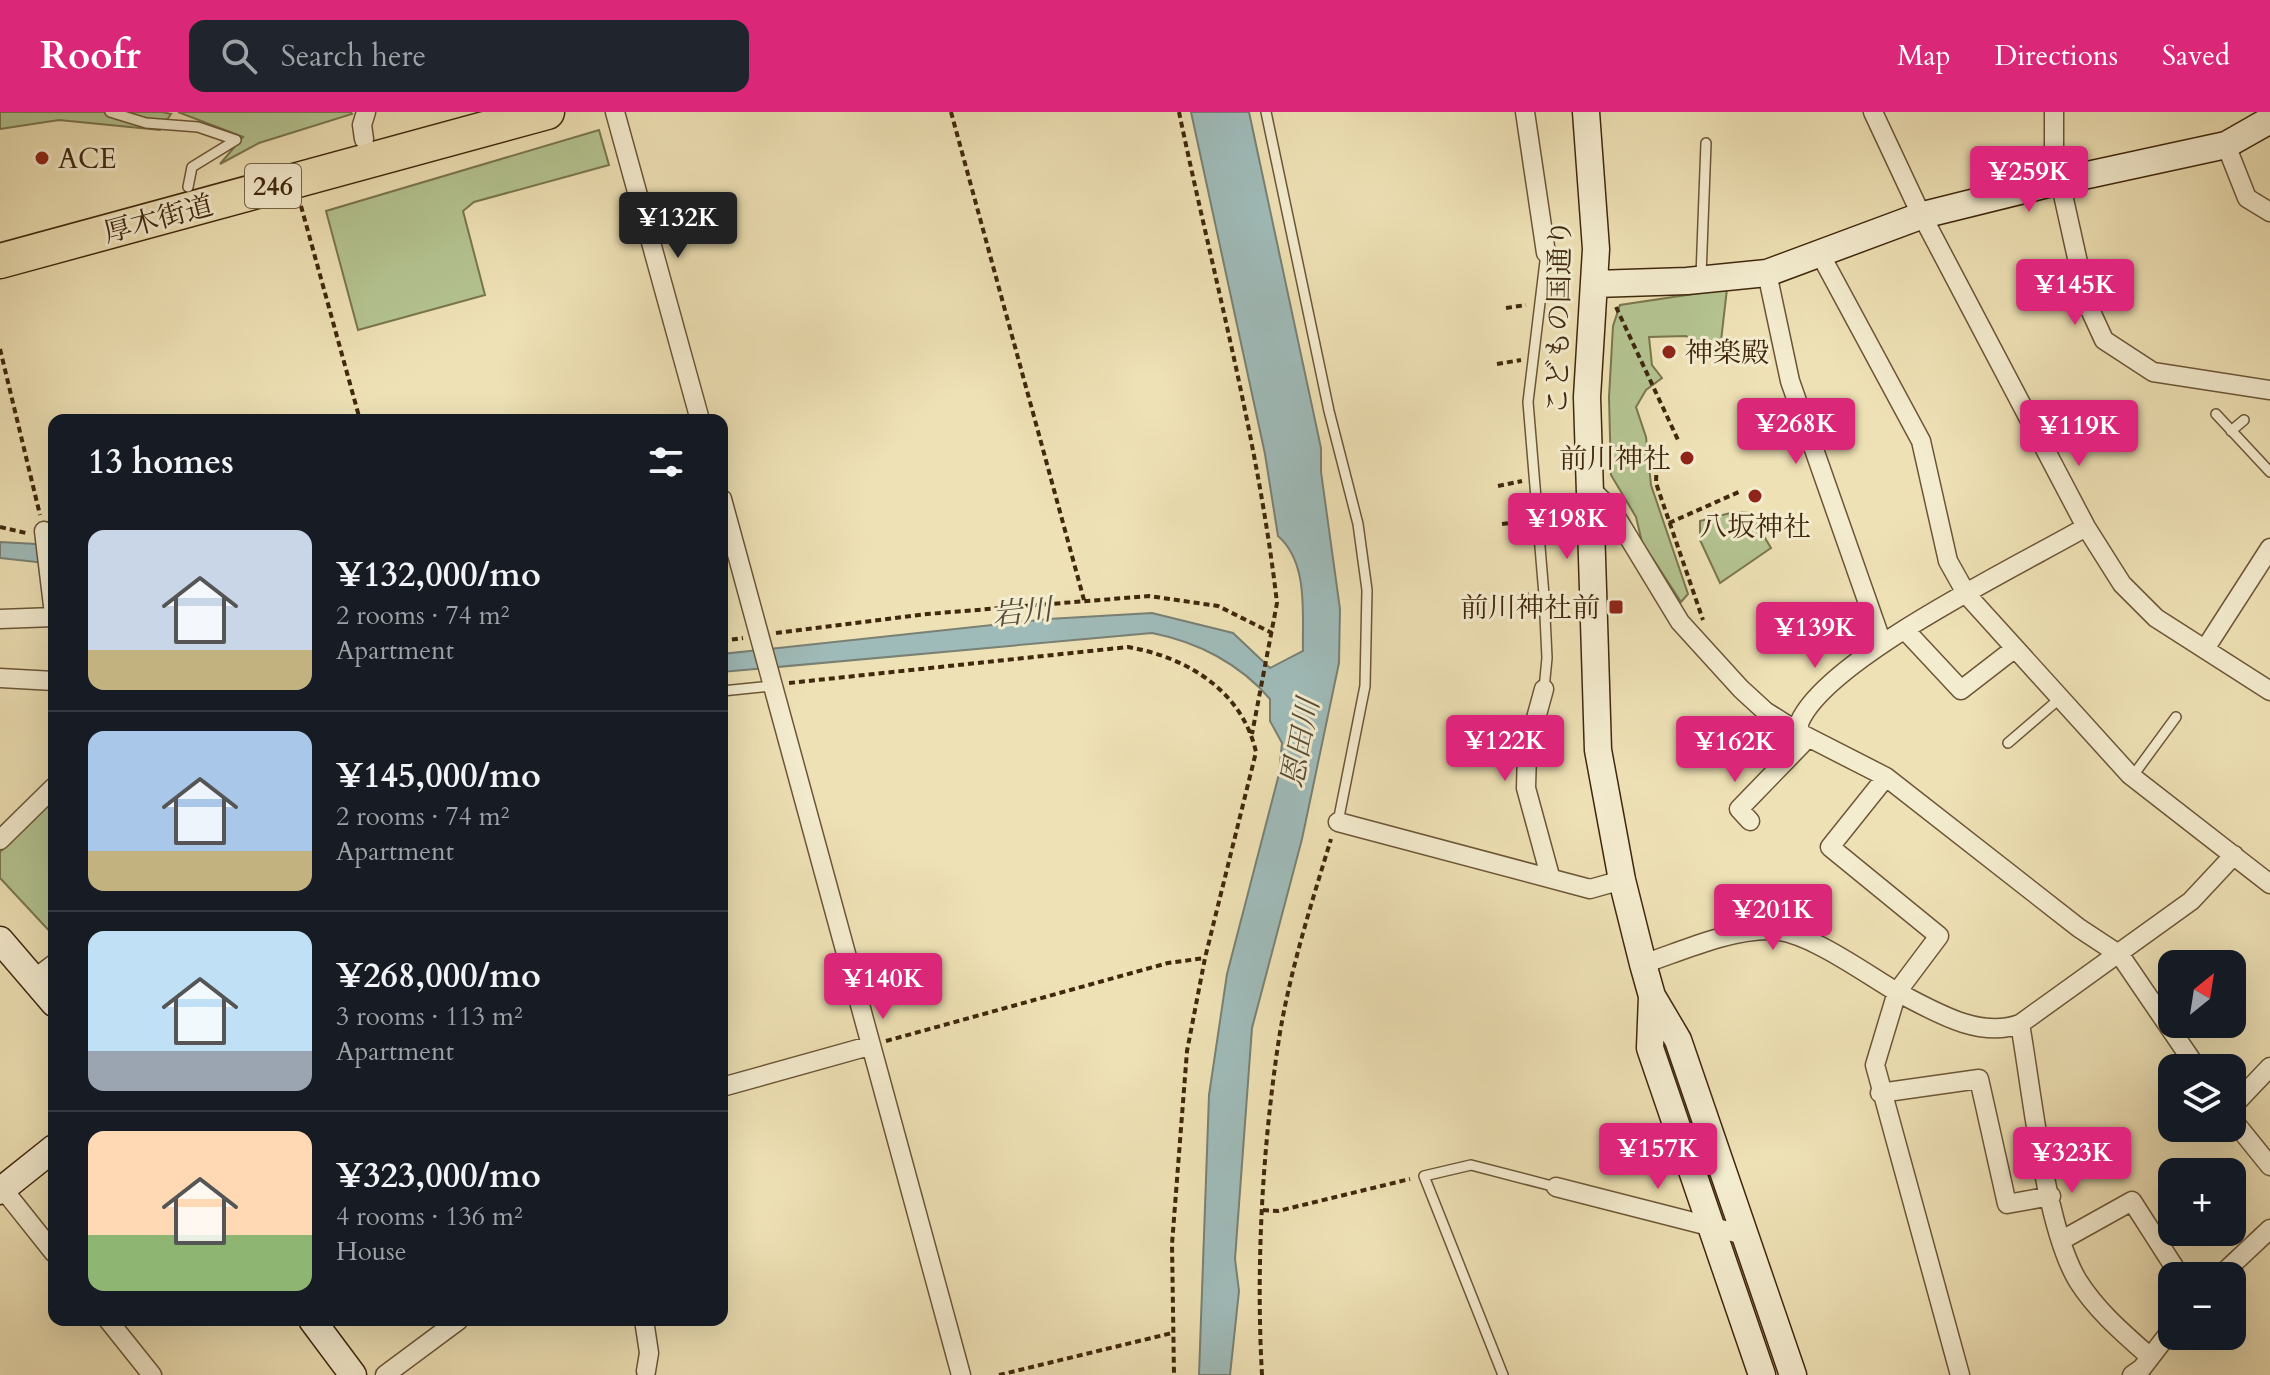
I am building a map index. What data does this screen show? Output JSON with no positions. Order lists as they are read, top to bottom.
{
  "streets": {
    "highway": ["246", "厚木街道"],
    "main road": ["こどもの国通り"]
  },
  "water": ["岩川", "恩田川"],
  "places": {
    "other": [
      "ACE",
      "神楽殿",
      "前川神社",
      "八坂神社"
    ],
    "transit": ["前川神社前"]
  },
  "north": "top right",
  "page": {
    "header": "Roofr",
    "search": "Search here",
    "nav": ["Map", "Directions", "Saved"],
    "price": [
      "¥259K",
      "¥132K",
      "¥145K",
      "¥268K",
      "¥119K",
      "¥198K",
      "¥139K",
      "¥122K",
      "¥162K",
      "¥201K",
      "¥140K",
      "¥157K",
      "¥323K"
    ],
    "heading": "13 homes",
    "list": [
      {
        "name": "¥132,000/mo",
        "note": "2 rooms · 74 m² · Apartment"
      },
      {
        "name": "¥145,000/mo",
        "note": "2 rooms · 74 m² · Apartment"
      },
      {
        "name": "¥268,000/mo",
        "note": "3 rooms · 113 m² · Apartment"
      },
      {
        "name": "¥323,000/mo",
        "note": "4 rooms · 136 m² · House"
      }
    ],
    "map_buttons": ["+", "−"]
  }
}
